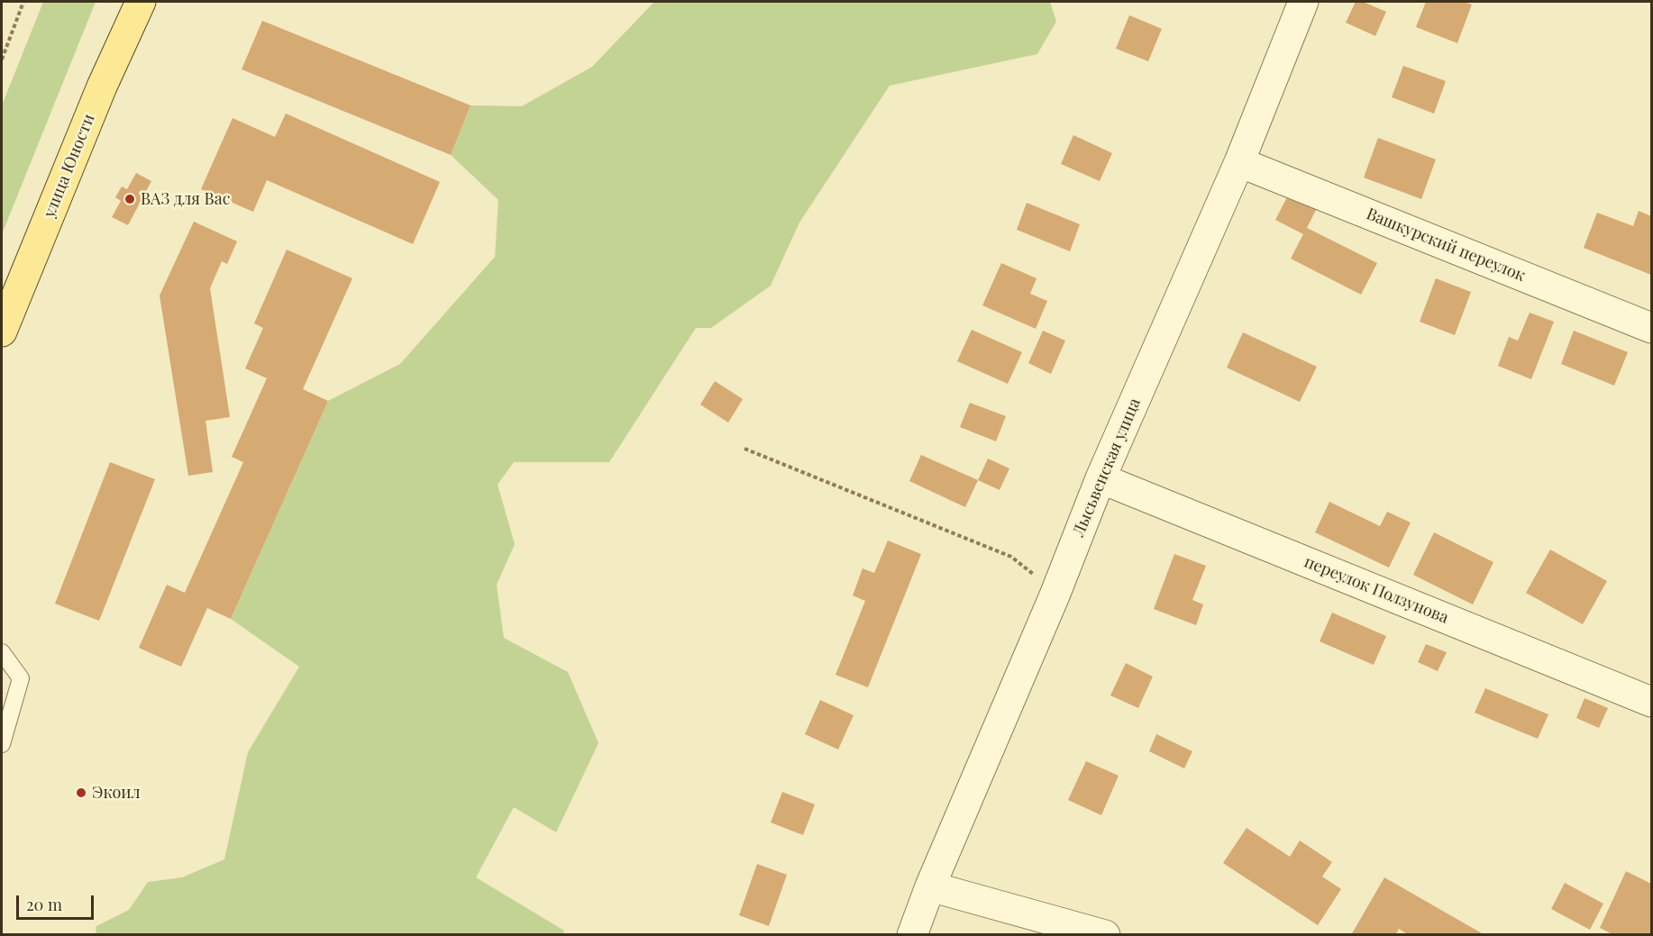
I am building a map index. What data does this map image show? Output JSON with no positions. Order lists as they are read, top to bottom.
{
  "streets": {
    "main road": ["улица Юности"],
    "street": ["Вашкурский переулок", "Лысьвенская улица", "переулок Ползунова"]
  },
  "crossings": [
    ["Вашкурский переулок", "Лысьвенская улица"],
    ["Лысьвенская улица", "переулок Ползунова"]
  ],
  "places": ["ВАЗ для Вас", "Экоил"],
  "scale_bar": "20 m"
}
